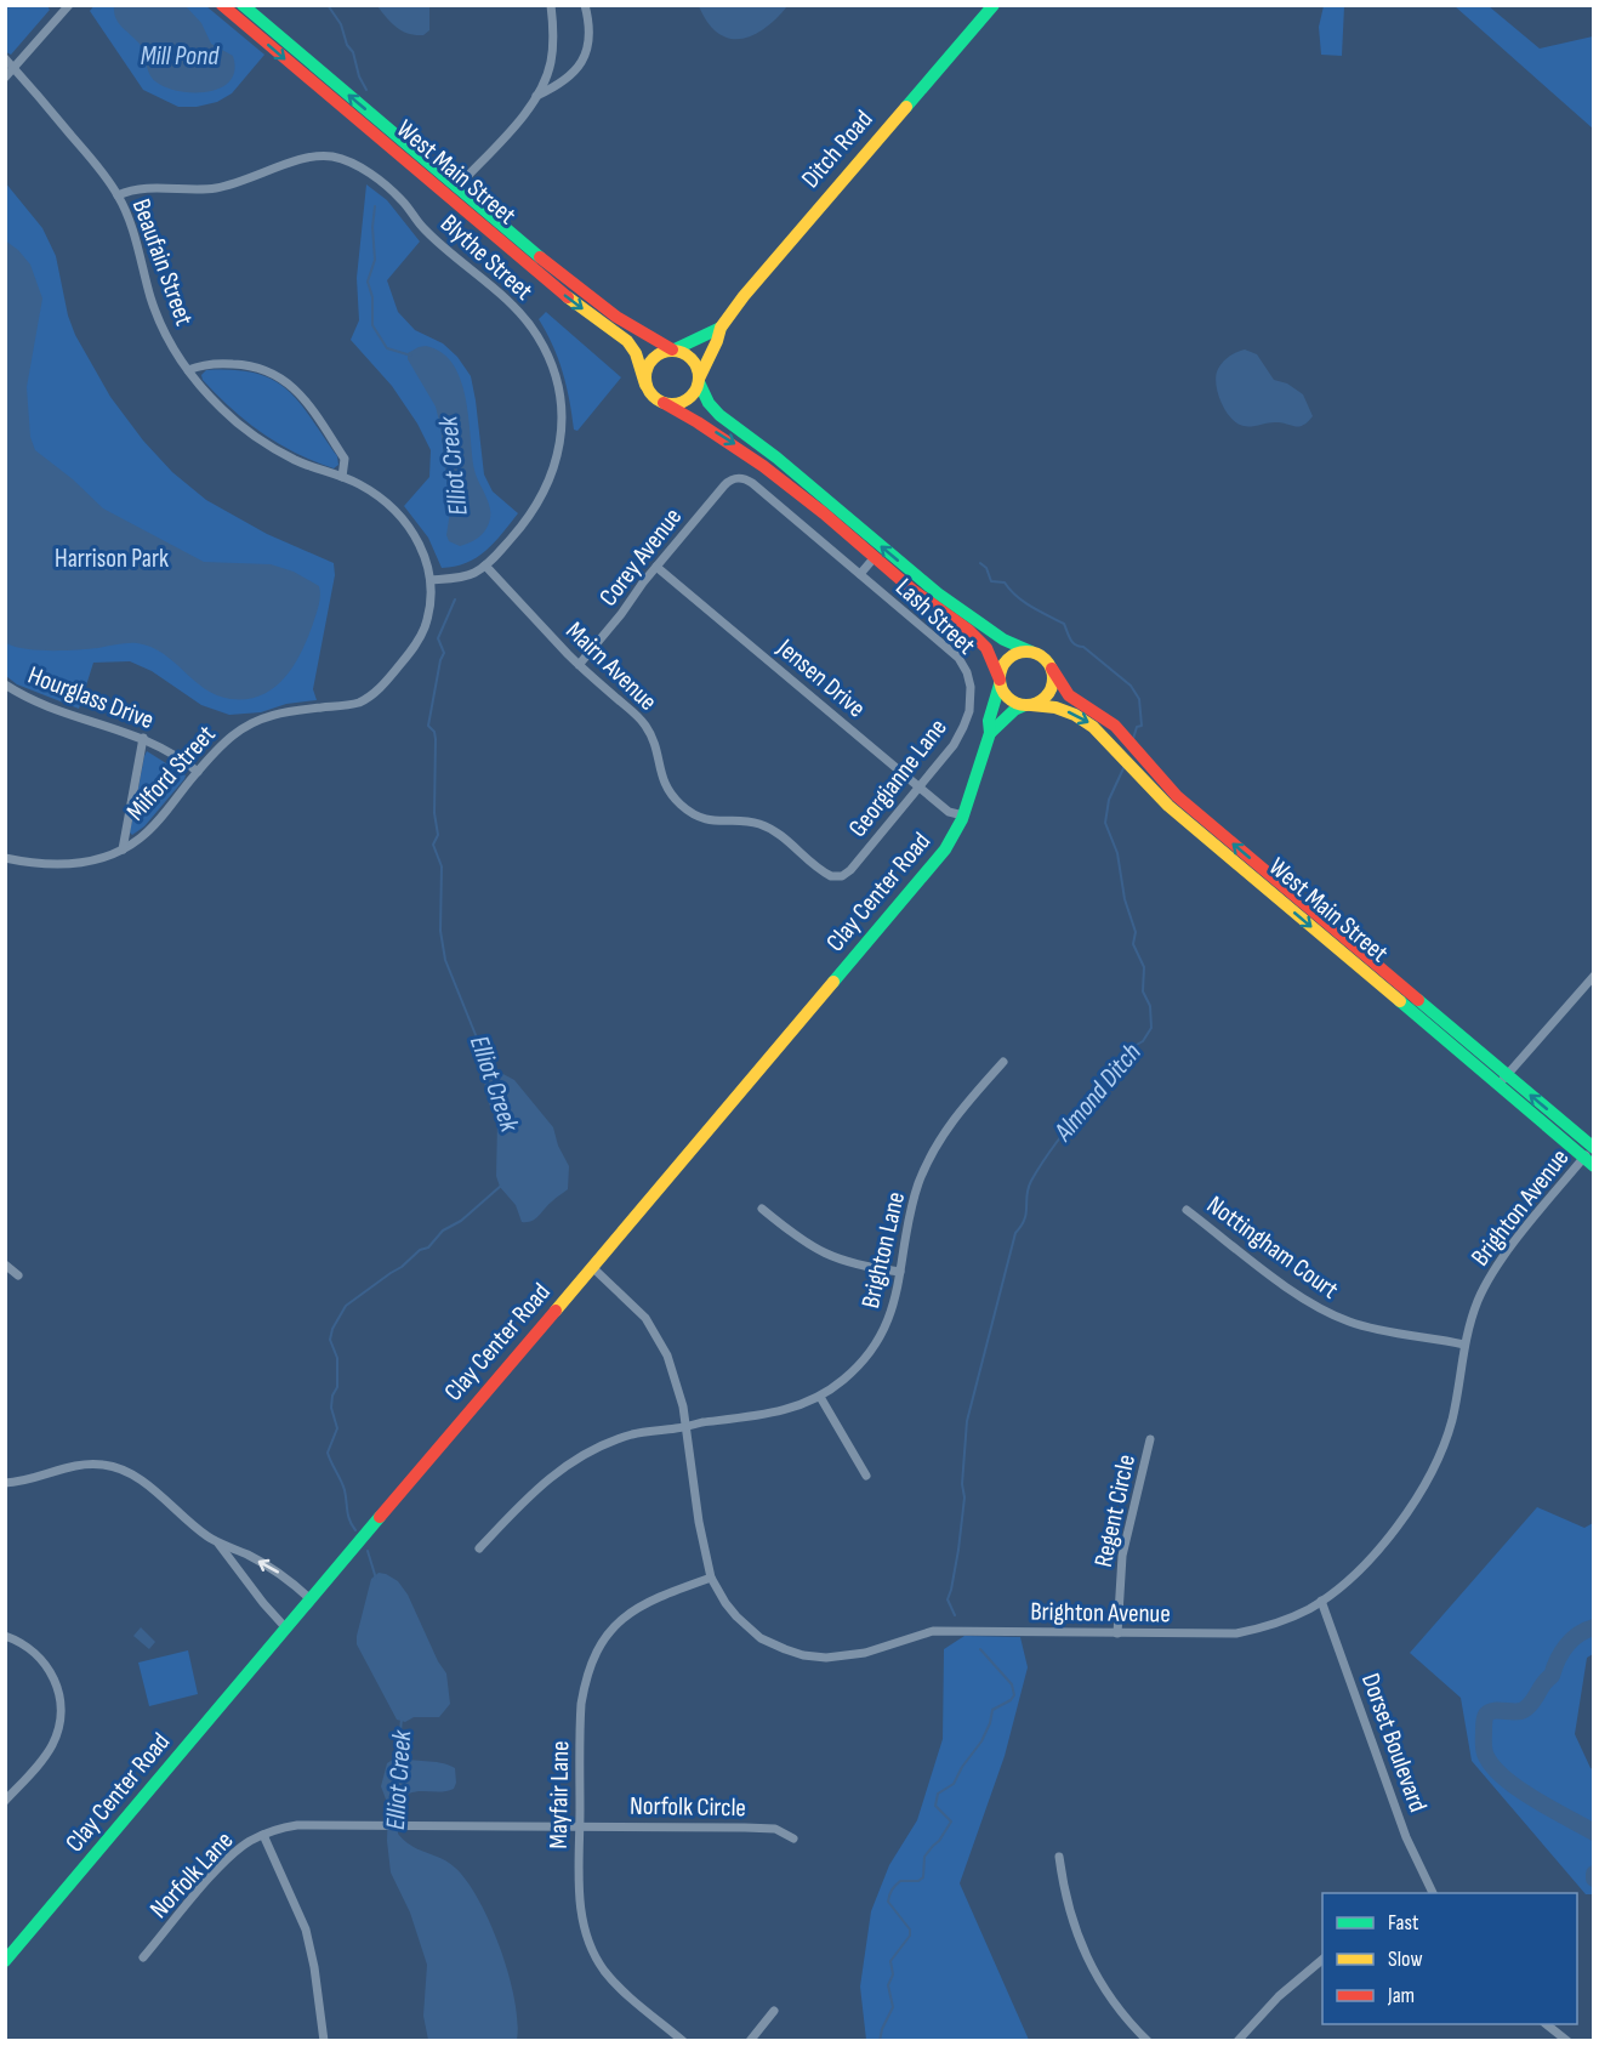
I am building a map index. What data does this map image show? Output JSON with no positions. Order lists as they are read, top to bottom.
{
  "streets": {
    "street": [
      "Ditch Road",
      "West Main Street",
      "Blythe Street",
      "Beaufain Street",
      "Corey Avenue",
      "Lash Street",
      "Mairn Avenue",
      "Jensen Drive",
      "Hourglass Drive",
      "Milford Street",
      "Georgianne Lane",
      "Clay Center Road",
      "Brighton Avenue",
      "Nottingham Court",
      "Brighton Lane",
      "Regent Circle",
      "Dorset Boulevard",
      "Mayfair Lane",
      "Norfolk Circle",
      "Norfolk Lane"
    ]
  },
  "crossings": [
    ["Ditch Road", "West Main Street"],
    ["West Main Street", "Clay Center Road"],
    ["West Main Street", "Brighton Avenue"],
    ["Blythe Street", "Beaufain Street"],
    ["Blythe Street", "Mairn Avenue"],
    ["Blythe Street", "Milford Street"],
    ["Beaufain Street", "Milford Street"],
    ["Corey Avenue", "Lash Street"],
    ["Corey Avenue", "Mairn Avenue"],
    ["Corey Avenue", "Jensen Drive"],
    ["Lash Street", "Georgianne Lane"],
    ["Mairn Avenue", "Georgianne Lane"],
    ["Jensen Drive", "Georgianne Lane"],
    ["Jensen Drive", "Clay Center Road"],
    ["Hourglass Drive", "Milford Street"],
    ["Clay Center Road", "Brighton Avenue"],
    ["Brighton Avenue", "Nottingham Court"],
    ["Brighton Avenue", "Brighton Lane"],
    ["Brighton Avenue", "Regent Circle"],
    ["Brighton Avenue", "Dorset Boulevard"],
    ["Brighton Avenue", "Mayfair Lane"],
    ["Mayfair Lane", "Norfolk Circle"],
    ["Mayfair Lane", "Norfolk Lane"],
    ["Norfolk Circle", "Norfolk Lane"]
  ],
  "water": ["Mill Pond", "Elliot Creek", "Almond Ditch"],
  "parks": ["Harrison Park"],
  "legend": ["Fast", "Slow", "Jam"]
}
